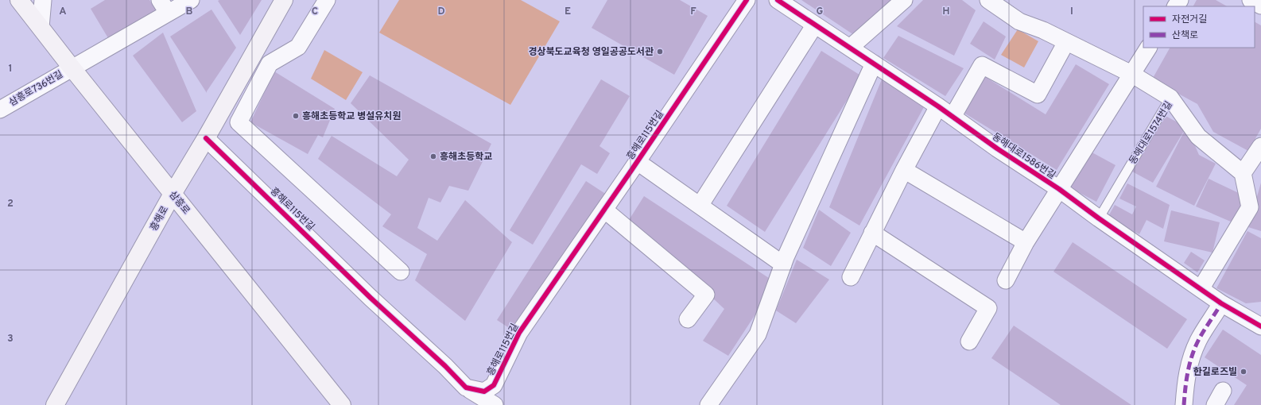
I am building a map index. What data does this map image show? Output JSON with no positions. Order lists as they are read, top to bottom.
{
  "streets": {
    "main road": ["삼흥로", "흥해로"],
    "street": [
      "삼흥로736번길",
      "동해대로1574번길",
      "흥해로115번길",
      "동해대로1586번길"
    ]
  },
  "crossings": [
    ["삼흥로736번길", "삼흥로"],
    ["동해대로1574번길", "동해대로1586번길"],
    ["흥해로115번길", "흥해로"],
    ["삼흥로", "흥해로"]
  ],
  "places": [
    "경상북도교육청 영일공공도서관",
    "흥해초등학교 병설유치원",
    "흥해초등학교",
    "한길로즈빌"
  ],
  "legend": ["자전거길", "산책로"],
  "grid": {
    "columns": [
      "A",
      "B",
      "C",
      "D",
      "E",
      "F",
      "G",
      "H",
      "I"
    ],
    "rows": ["1", "2", "3"]
  }
}
